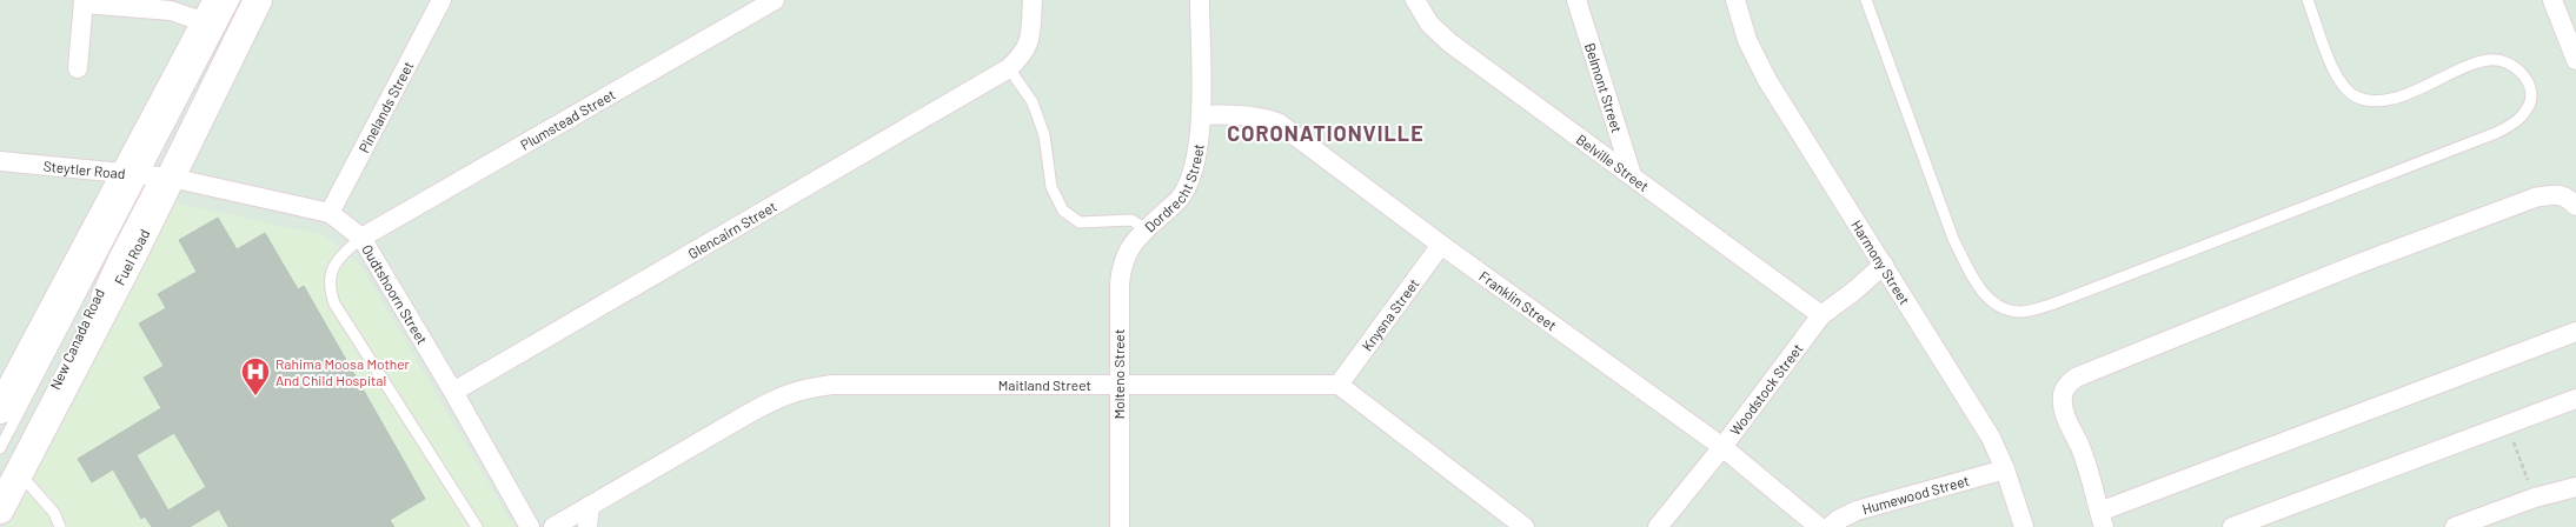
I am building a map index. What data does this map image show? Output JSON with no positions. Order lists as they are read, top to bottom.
{
  "streets": {
    "main road": ["Fuel Road"],
    "street": [
      "Belmont Street",
      "Pinelands Street",
      "Plumstead Street",
      "Belville Street",
      "Steytler Road",
      "Dordrecht Street",
      "Glencairn Street",
      "Harmony Street",
      "Oudtshoorn Street",
      "Franklin Street",
      "Knysna Street",
      "Molteno Street",
      "Maitland Street",
      "Woodstock Street",
      "Humewood Street"
    ],
    "lane": ["New Canada Road"]
  },
  "crossings": [
    ["Belmont Street", "Belville Street"],
    ["Pinelands Street", "Oudtshoorn Street"],
    ["Plumstead Street", "Oudtshoorn Street"],
    ["Belville Street", "Woodstock Street"],
    ["Steytler Road", "Fuel Road"],
    ["Steytler Road", "Oudtshoorn Street"],
    ["Steytler Road", "New Canada Road"],
    ["Dordrecht Street", "Glencairn Street"],
    ["Dordrecht Street", "Franklin Street"],
    ["Dordrecht Street", "Molteno Street"],
    ["Glencairn Street", "Oudtshoorn Street"],
    ["Fuel Road", "Oudtshoorn Street"],
    ["Fuel Road", "New Canada Road"],
    ["Harmony Street", "Woodstock Street"],
    ["Harmony Street", "Humewood Street"],
    ["Oudtshoorn Street", "New Canada Road"],
    ["Franklin Street", "Knysna Street"],
    ["Franklin Street", "Woodstock Street"],
    ["Knysna Street", "Maitland Street"],
    ["Molteno Street", "Maitland Street"]
  ],
  "districts": ["CORONATIONVILLE"],
  "places": {
    "hospital": ["Rahima Moosa Mother And Child Hospital"]
  }
}
